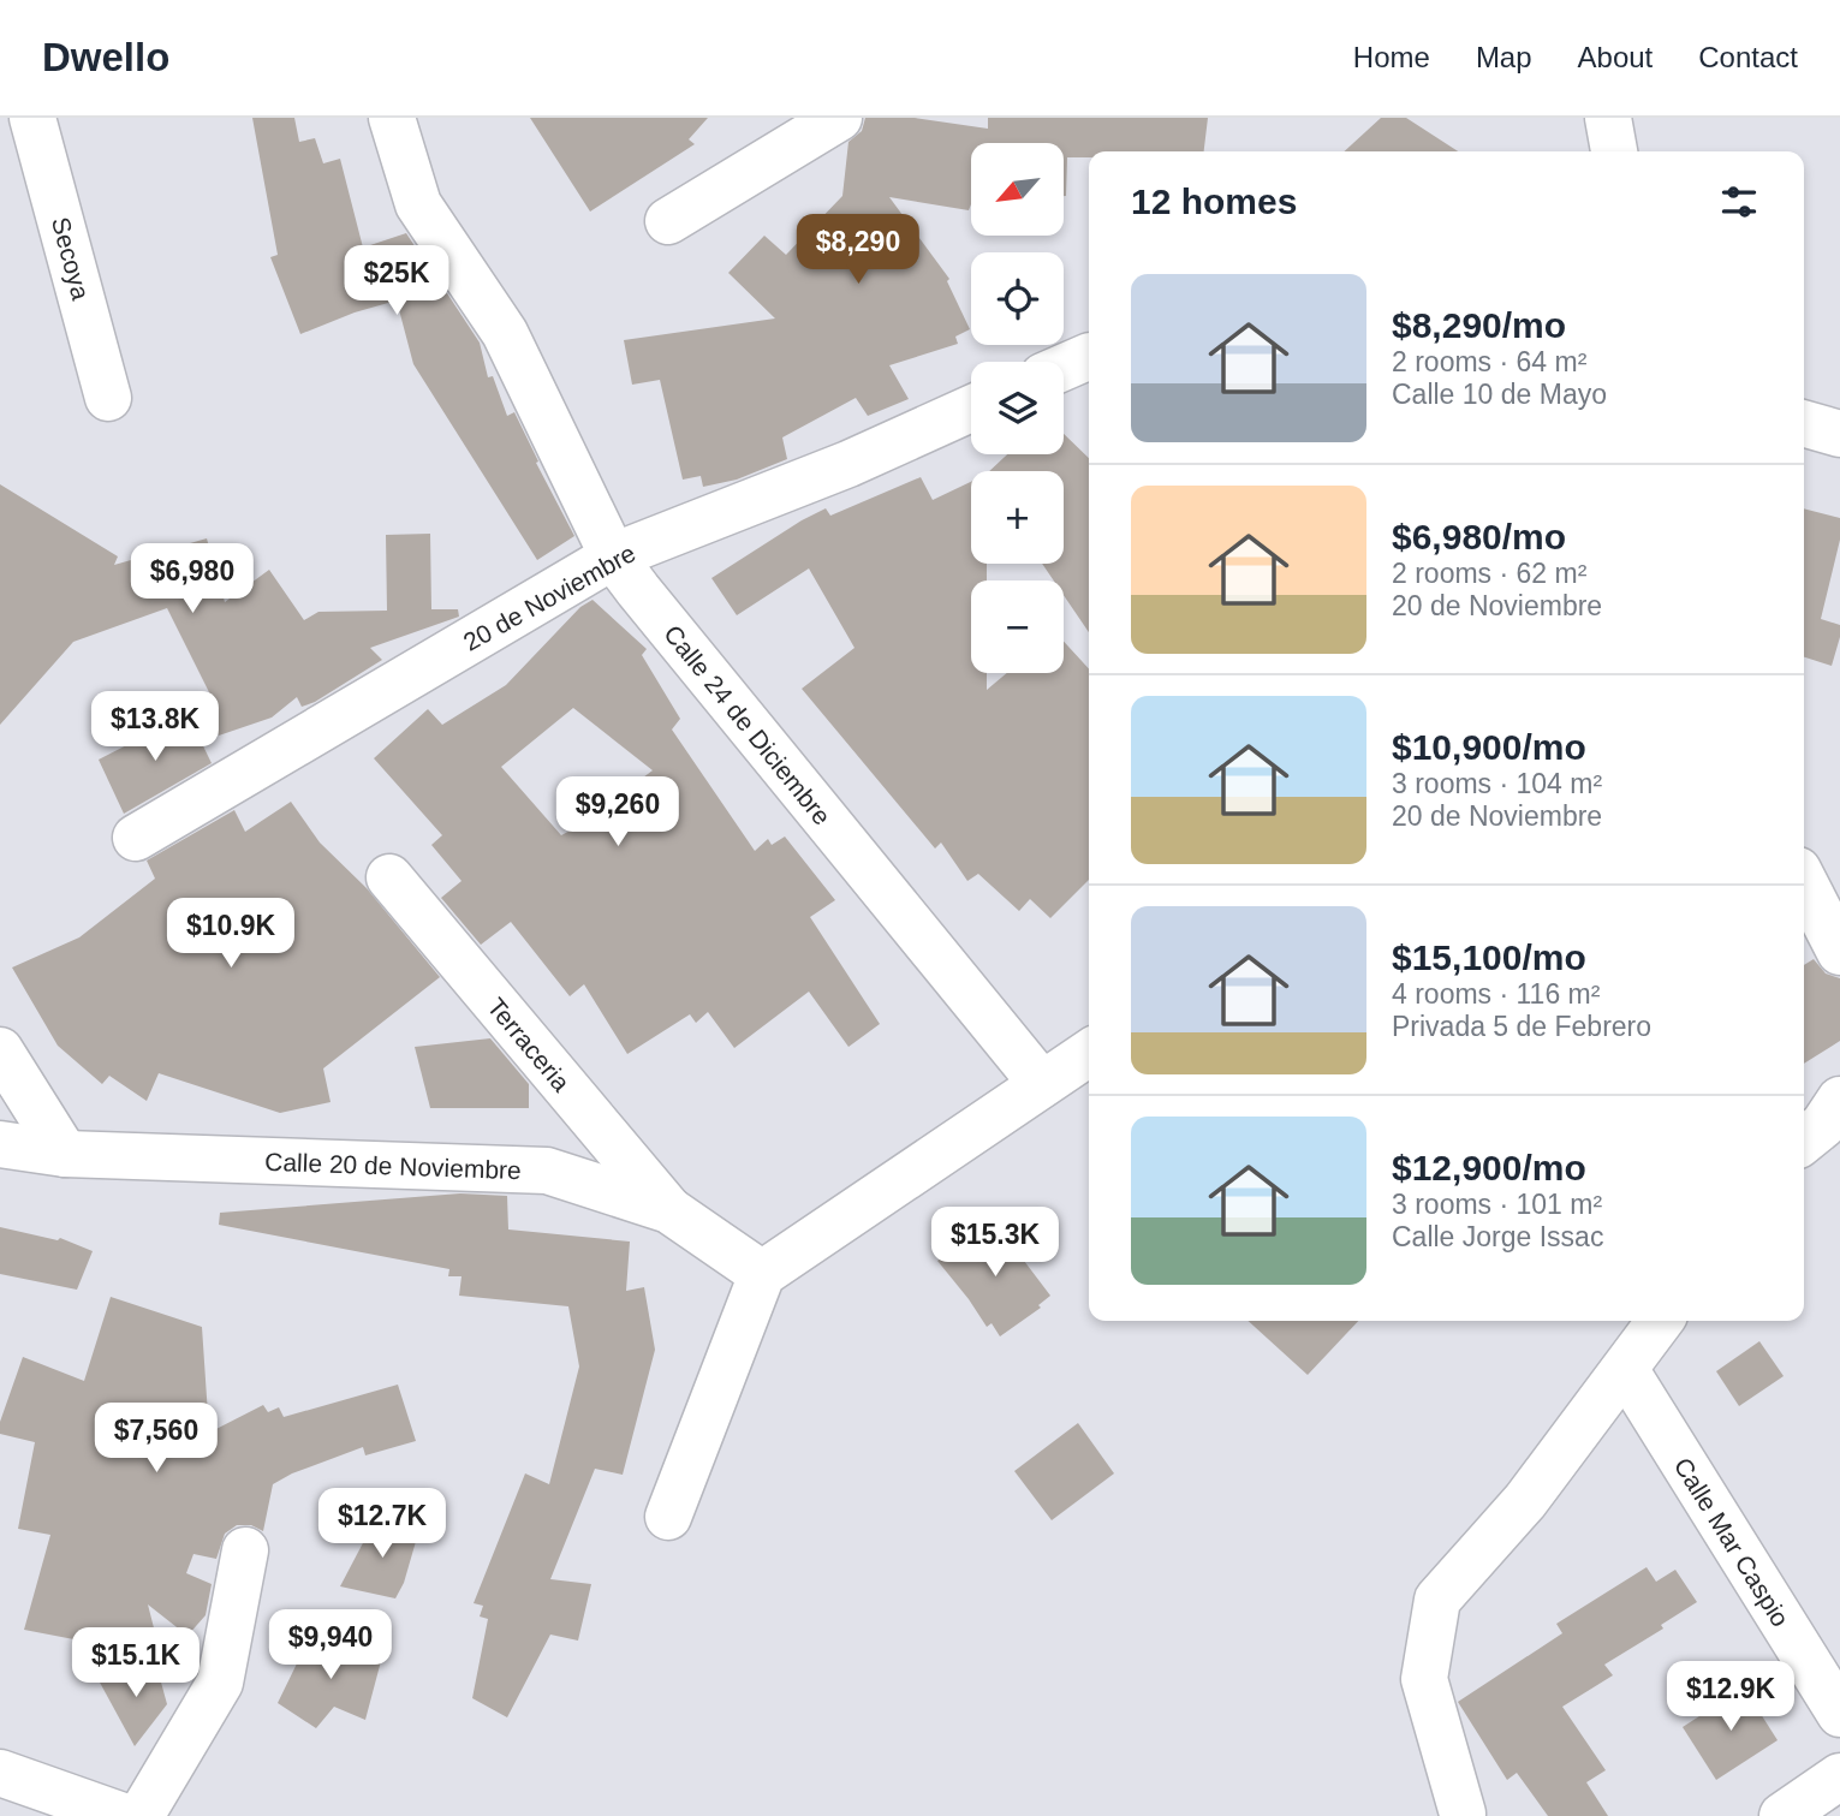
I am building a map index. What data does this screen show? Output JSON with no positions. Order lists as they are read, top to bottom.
{
  "streets": {
    "street": [
      "Secoya",
      "20 de Noviembre",
      "Calle 24 de Diciembre",
      "Terraceria",
      "Calle 20 de Noviembre",
      "Calle Mar Caspio"
    ]
  },
  "crossings": [
    ["20 de Noviembre", "Calle 24 de Diciembre"],
    ["Terraceria", "Calle 20 de Noviembre"]
  ],
  "north": "bottom left",
  "page": {
    "header": "Dwello",
    "nav": [
      "Home",
      "Map",
      "About",
      "Contact"
    ],
    "map_buttons": ["+", "−"],
    "heading": "12 homes",
    "price": [
      "$8,290",
      "$25K",
      "$6,980",
      "$13.8K",
      "$9,260",
      "$10.9K",
      "$15.3K",
      "$7,560",
      "$12.7K",
      "$9,940",
      "$15.1K",
      "$12.9K"
    ],
    "list": [
      {
        "name": "$8,290/mo",
        "note": "2 rooms · 64 m² · Calle 10 de Mayo"
      },
      {
        "name": "$6,980/mo",
        "note": "2 rooms · 62 m² · 20 de Noviembre"
      },
      {
        "name": "$10,900/mo",
        "note": "3 rooms · 104 m² · 20 de Noviembre"
      },
      {
        "name": "$15,100/mo",
        "note": "4 rooms · 116 m² · Privada 5 de Febrero"
      },
      {
        "name": "$12,900/mo",
        "note": "3 rooms · 101 m² · Calle Jorge Issac"
      }
    ]
  }
}
